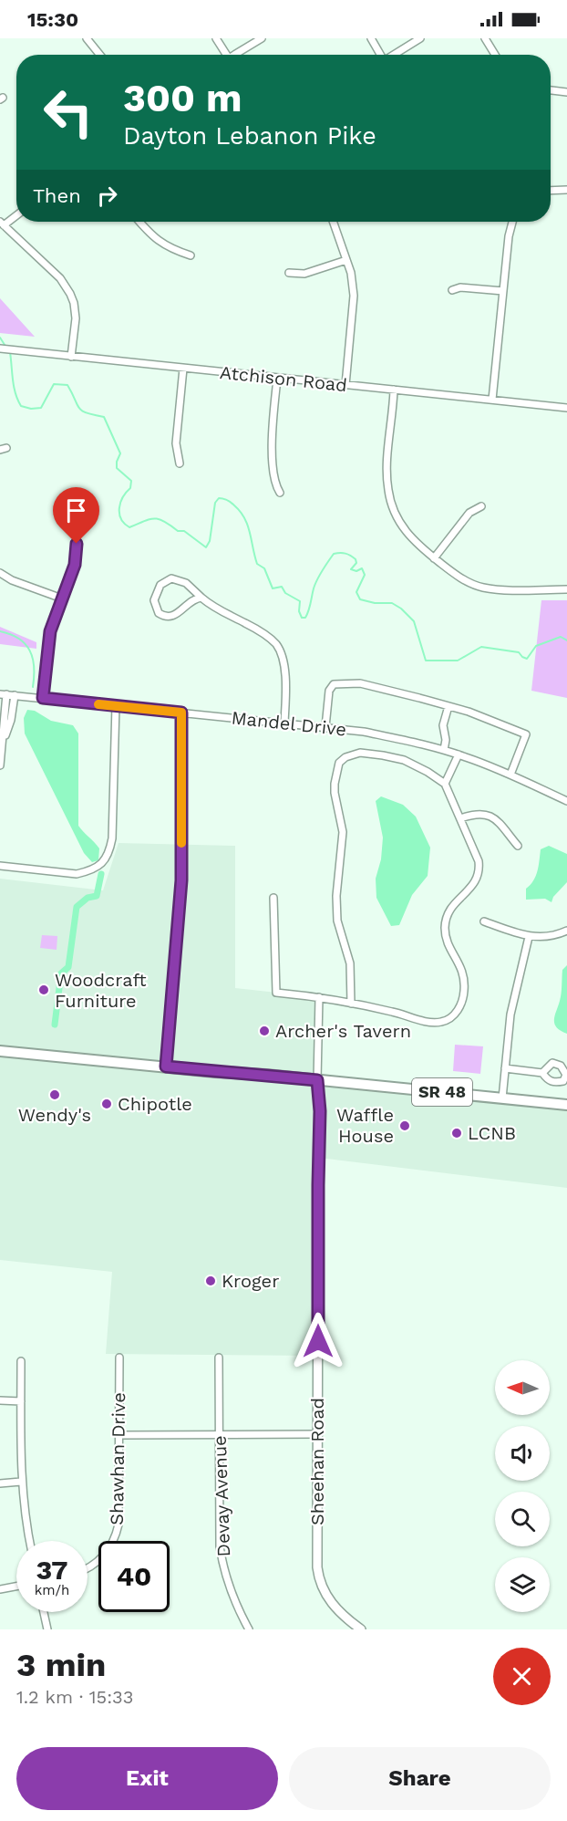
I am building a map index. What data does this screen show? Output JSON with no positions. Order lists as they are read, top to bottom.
{
  "streets": {
    "main road": ["SR 48"],
    "street": [
      "Atchison Road",
      "Mandel Drive",
      "Shawhan Drive",
      "Sheehan Road",
      "Devay Avenue"
    ]
  },
  "crossings": [
    ["SR 48", "Sheehan Road"]
  ],
  "places": [
    "Woodcraft Furniture",
    "Archer's Tavern",
    "Wendy's",
    "Chipotle",
    "Waffle House",
    "LCNB",
    "Kroger"
  ],
  "north": "left",
  "page": {
    "status": "15:30",
    "turn": ["300 m", "Dayton Lebanon Pike"],
    "then": "Then",
    "speed": "37 km/h",
    "limit": "40",
    "heading": ["3 min", "1.2 km · 15:33"],
    "buttons": ["Exit", "Share"]
  }
}
